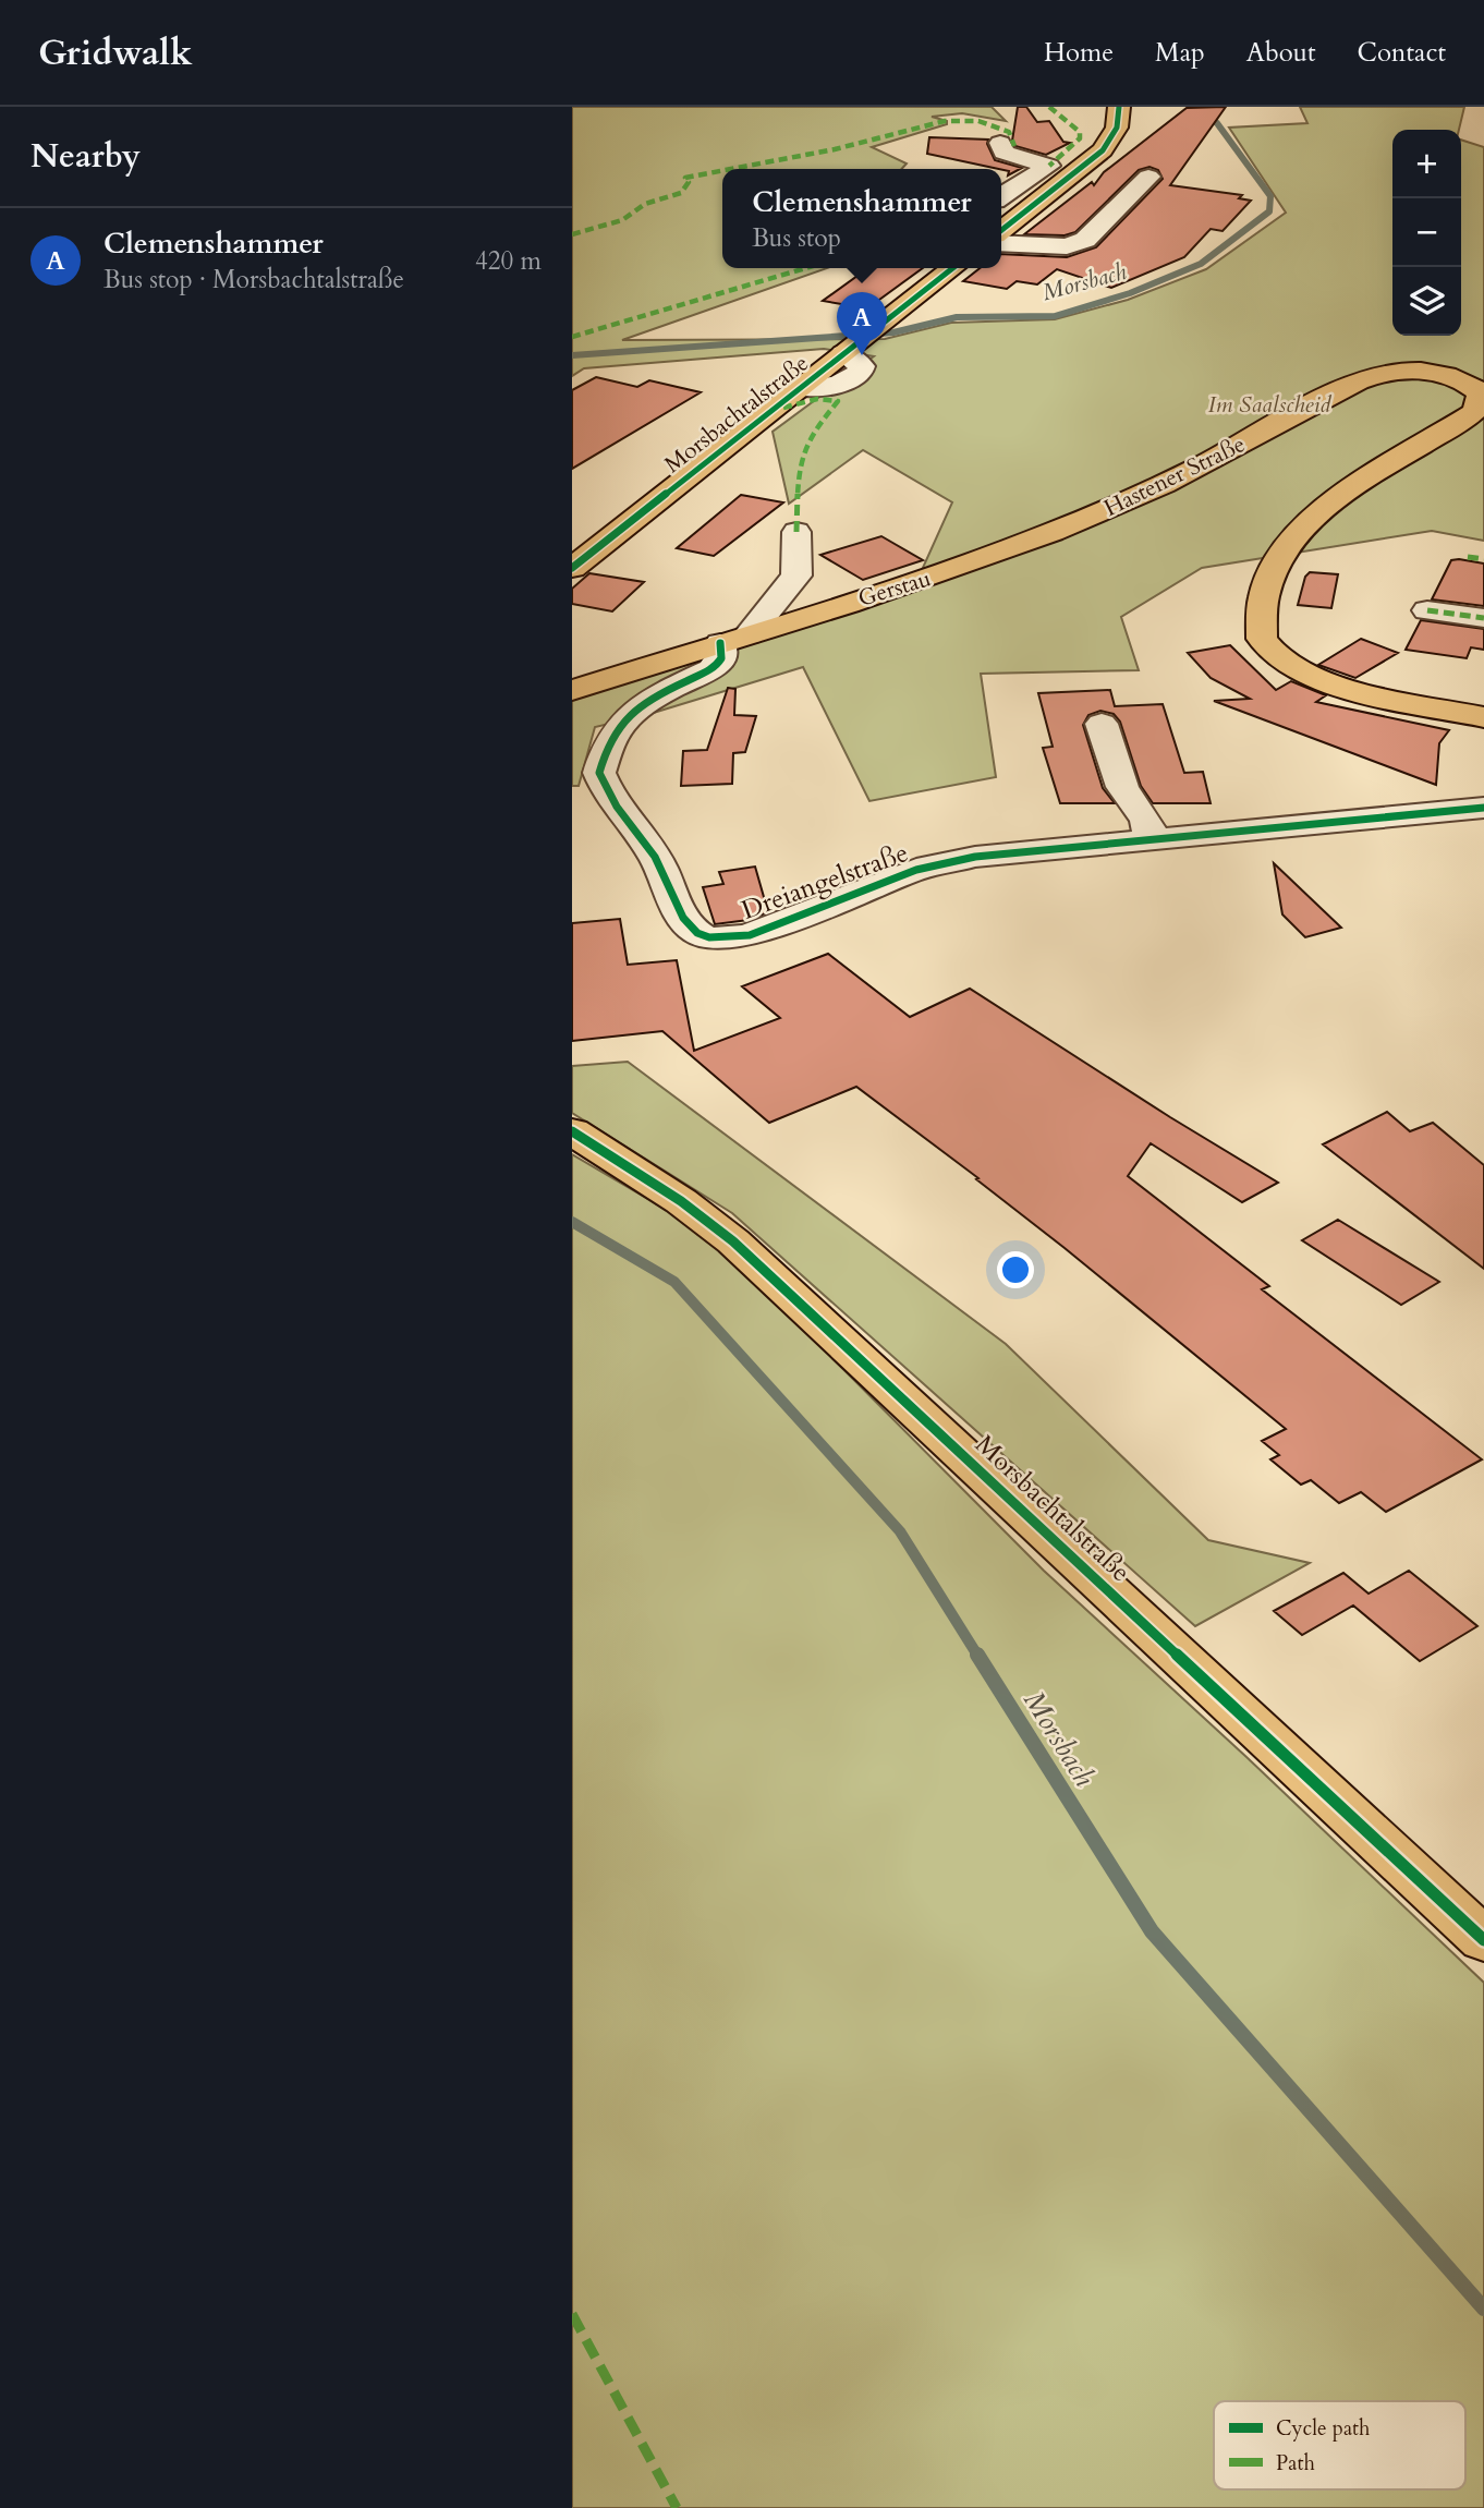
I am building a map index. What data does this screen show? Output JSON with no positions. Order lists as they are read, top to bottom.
{
  "streets": {
    "main road": ["Morsbachtalstraße", "Hastener Straße", "Gerstau"],
    "street": ["Dreiangelstraße"]
  },
  "crossings": [
    ["Hastener Straße", "Gerstau"],
    ["Gerstau", "Dreiangelstraße"]
  ],
  "water": ["Morsbach"],
  "parks": ["Im Saalscheid"],
  "legend": ["Cycle path", "Path"],
  "page": {
    "header": "Gridwalk",
    "nav": [
      "Home",
      "Map",
      "About",
      "Contact"
    ],
    "heading": "Nearby",
    "map_buttons": ["+", "−"],
    "popup": ["Clemenshammer", "Bus stop"],
    "list": [
      {
        "mark": "A",
        "name": "Clemenshammer",
        "note": "Bus stop · Morsbachtalstraße",
        "value": "420 m"
      }
    ],
    "pins": "A"
  }
}
